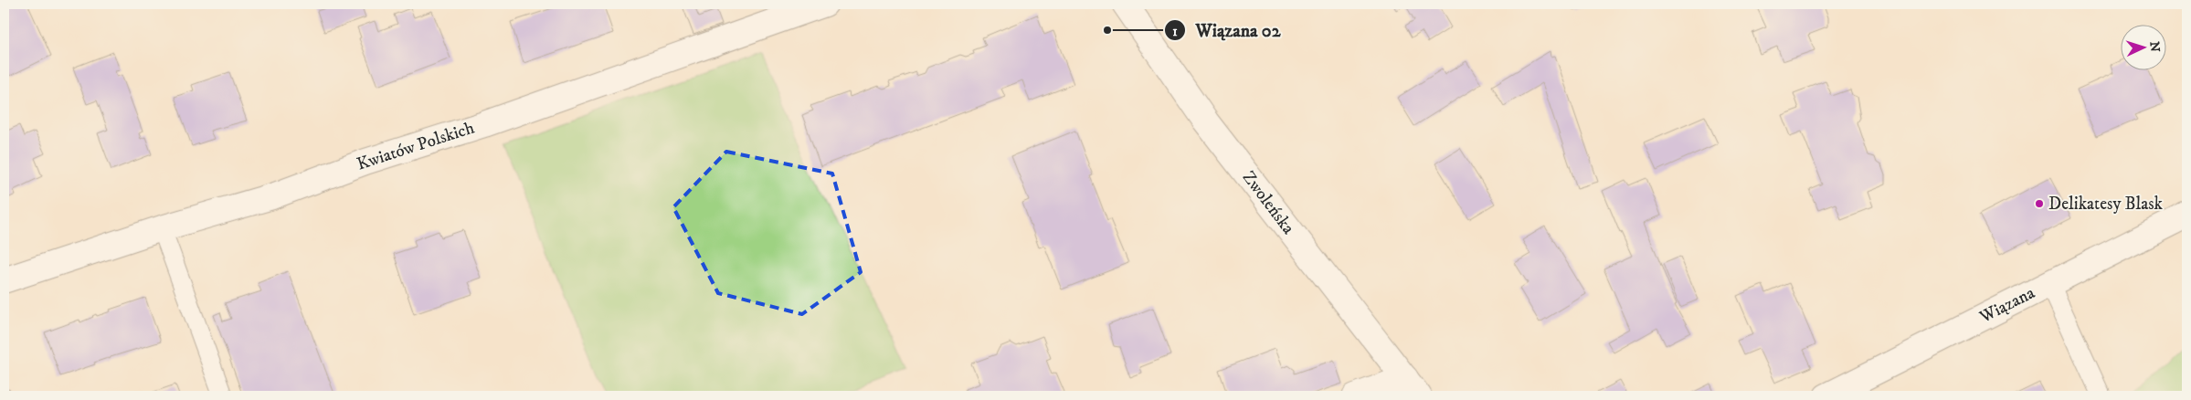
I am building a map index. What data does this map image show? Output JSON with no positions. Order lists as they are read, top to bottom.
{
  "streets": {
    "street": ["Kwiatów Polskich", "Zwoleńska", "Wiązana"]
  },
  "places": ["Wiązana 02", "Delikatesy Blask"],
  "north": "right"
}
